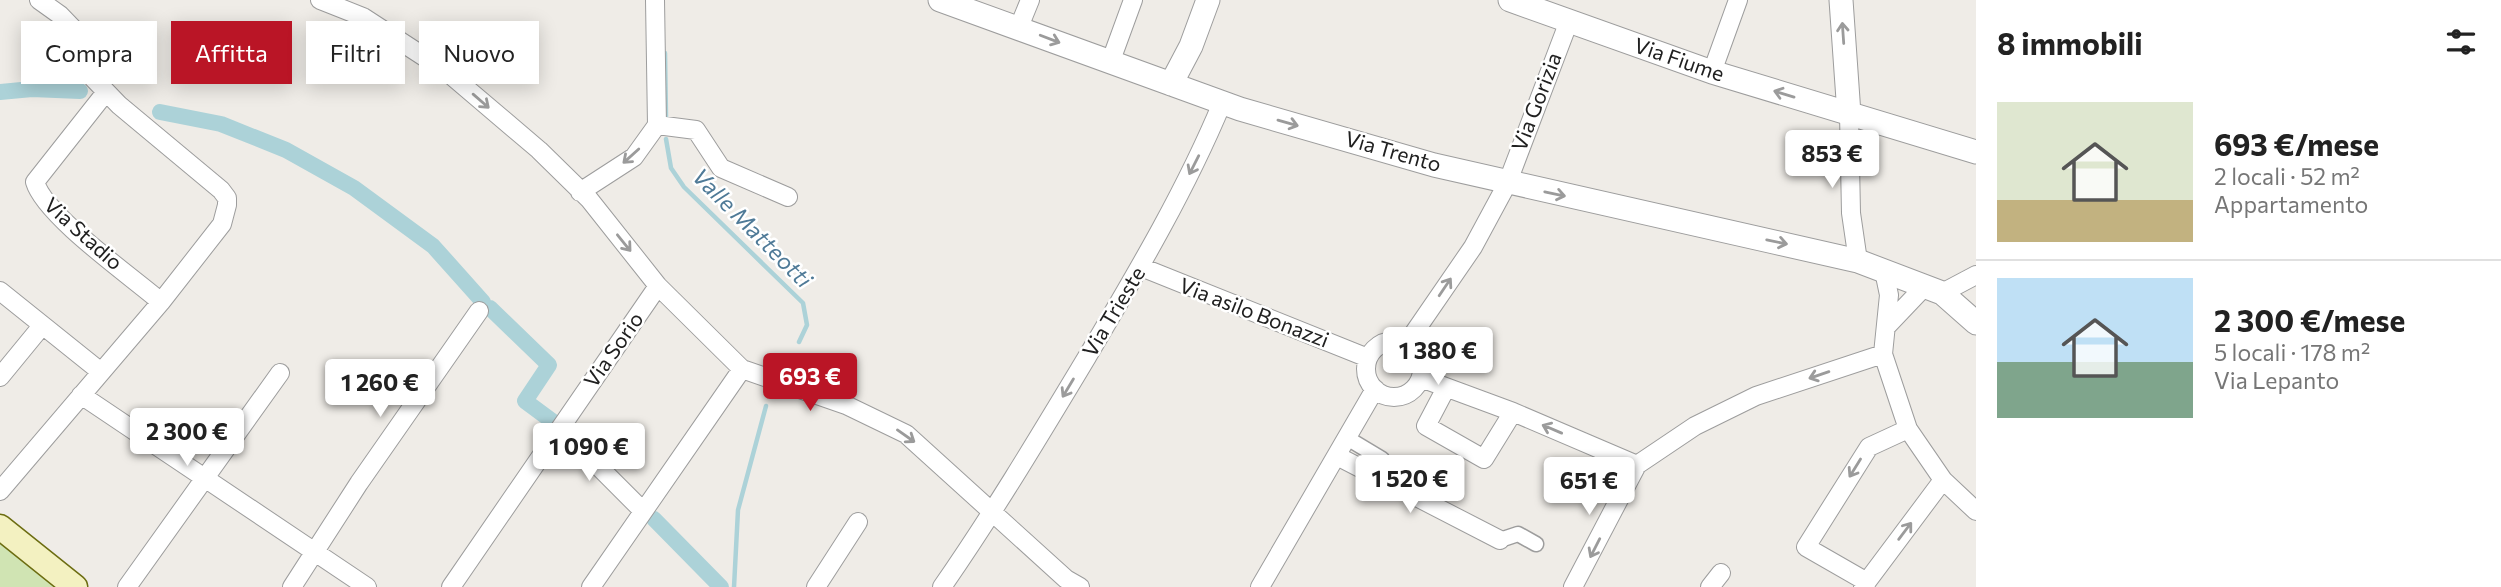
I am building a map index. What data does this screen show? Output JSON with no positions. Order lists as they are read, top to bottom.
{
  "streets": {
    "street": [
      "Via Fiume",
      "Via Gorizia",
      "Via Trento",
      "Via Stadio",
      "Via Trieste",
      "Via asilo Bonazzi",
      "Via Sorio"
    ]
  },
  "crossings": [
    ["Via Fiume", "Via Gorizia"],
    ["Via Gorizia", "Via Trento"],
    ["Via Gorizia", "Via asilo Bonazzi"],
    ["Via Trento", "Via Trieste"],
    ["Via Trieste", "Via asilo Bonazzi"]
  ],
  "one_way": ["Via Gorizia", "Via Trento", "Via Trieste"],
  "water": ["Valle Matteotti"],
  "page": {
    "heading": "8 immobili",
    "chip": [
      "Compra",
      "Affitta",
      "Filtri",
      "Nuovo"
    ],
    "list": [
      {
        "name": "693 €/mese",
        "note": "2 locali · 52 m² · Appartamento"
      },
      {
        "name": "2 300 €/mese",
        "note": "5 locali · 178 m² · Via Lepanto"
      }
    ],
    "price": [
      "853 €",
      "1 380 €",
      "693 €",
      "1 260 €",
      "2 300 €",
      "1 090 €",
      "1 520 €",
      "651 €"
    ]
  }
}
